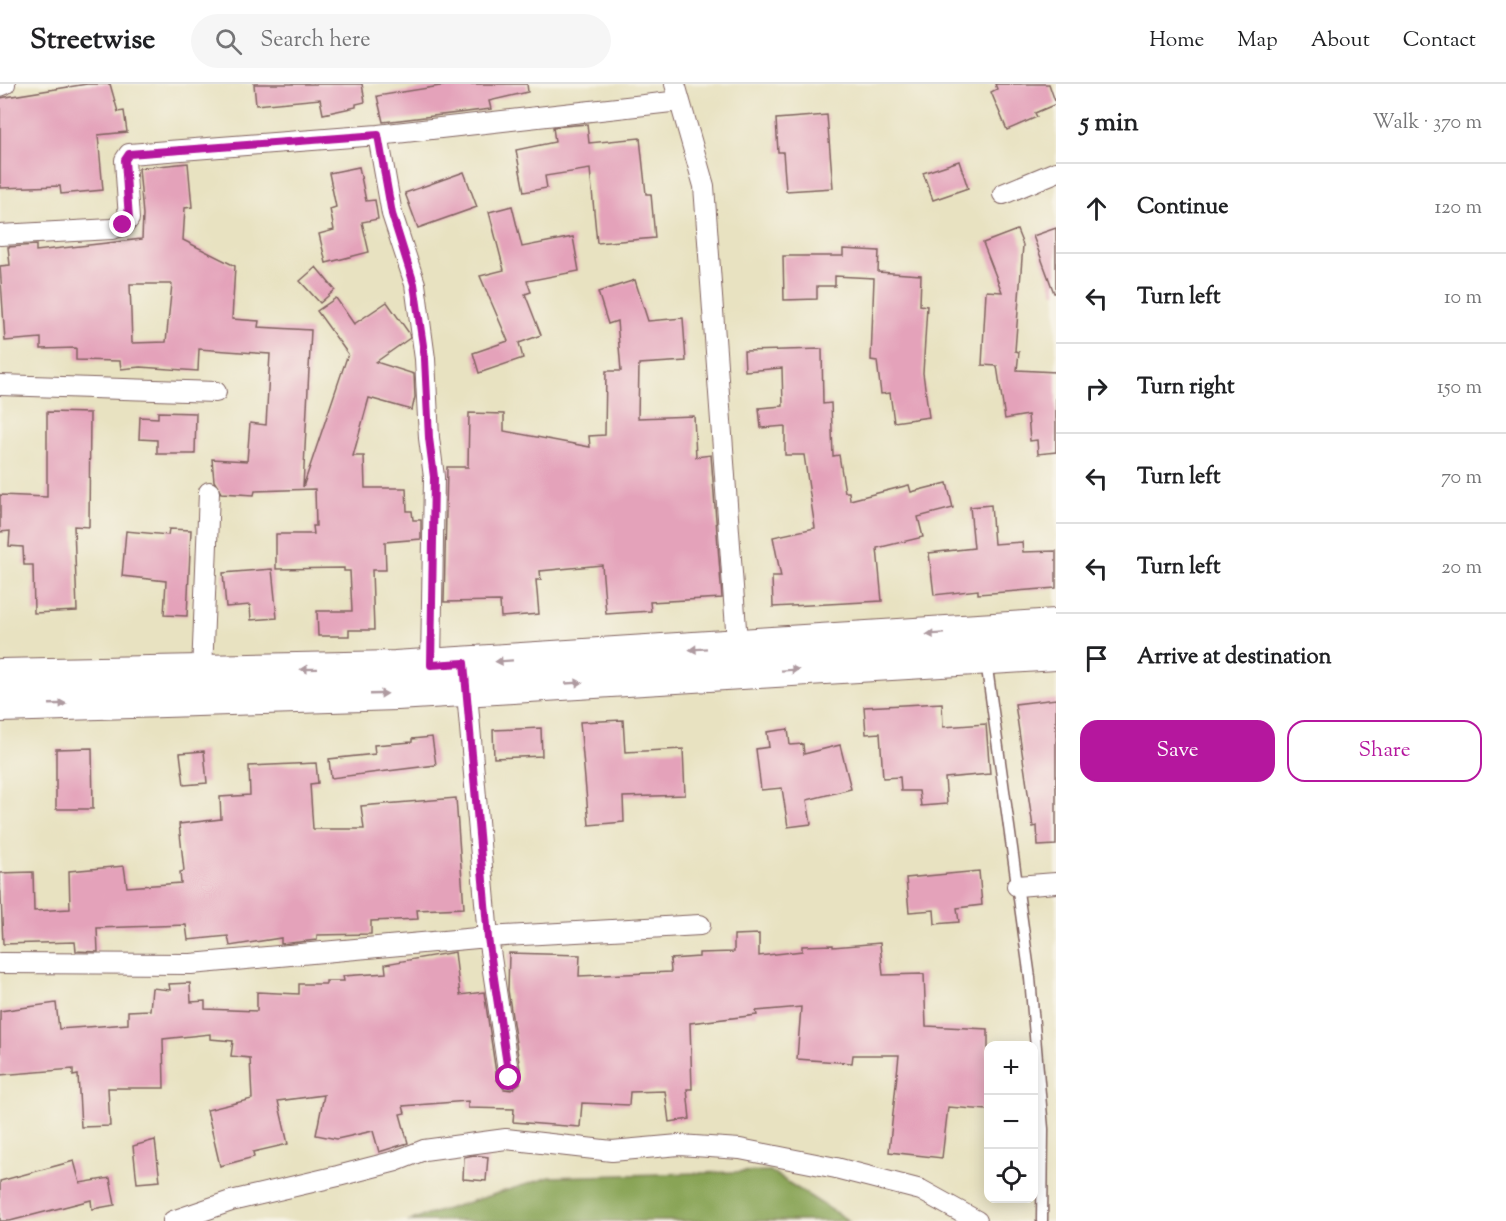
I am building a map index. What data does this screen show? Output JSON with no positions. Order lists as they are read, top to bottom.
{
  "page": {
    "header": "Streetwise",
    "search": "Search here",
    "nav": [
      "Home",
      "Map",
      "About",
      "Contact"
    ],
    "heading": ["5 min", "Walk · 370 m"],
    "list": [
      ["Continue", "120 m"],
      ["Turn left", "10 m"],
      ["Turn right", "150 m"],
      ["Turn left", "70 m"],
      ["Turn left", "20 m"],
      "Arrive at destination"
    ],
    "buttons": ["Save", "Share"],
    "map_buttons": ["+", "−"]
  }
}
